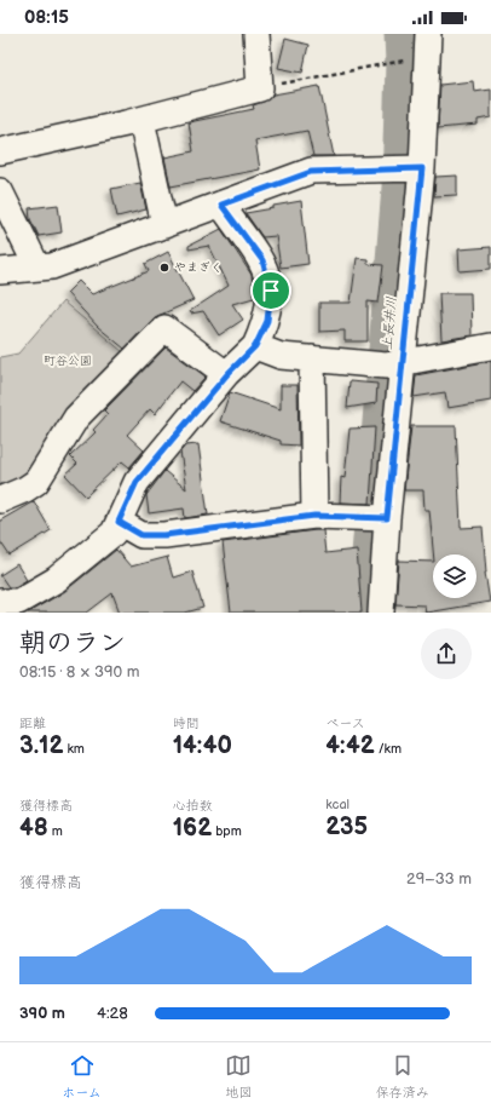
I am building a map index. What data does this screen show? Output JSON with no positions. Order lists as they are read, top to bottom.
{
  "water": ["上長井川"],
  "parks": ["町谷公園"],
  "places": ["やまぎく"],
  "page": {
    "status": "08:15",
    "heading": ["朝のラン", "08:15 · 8 × 390 m"],
    "stats": [
      ["距離", "3.12 km"],
      ["時間", "14:40"],
      ["ペース", "4:42 /km"],
      ["獲得標高", "48 m"],
      ["心拍数", "162 bpm"],
      ["kcal", "235"]
    ],
    "chart": ["獲得標高", "29–33 m"],
    "list": [
      {
        "name": "390 m",
        "note": "4:28"
      }
    ],
    "tabs": ["ホーム", "地図", "保存済み"]
  }
}
